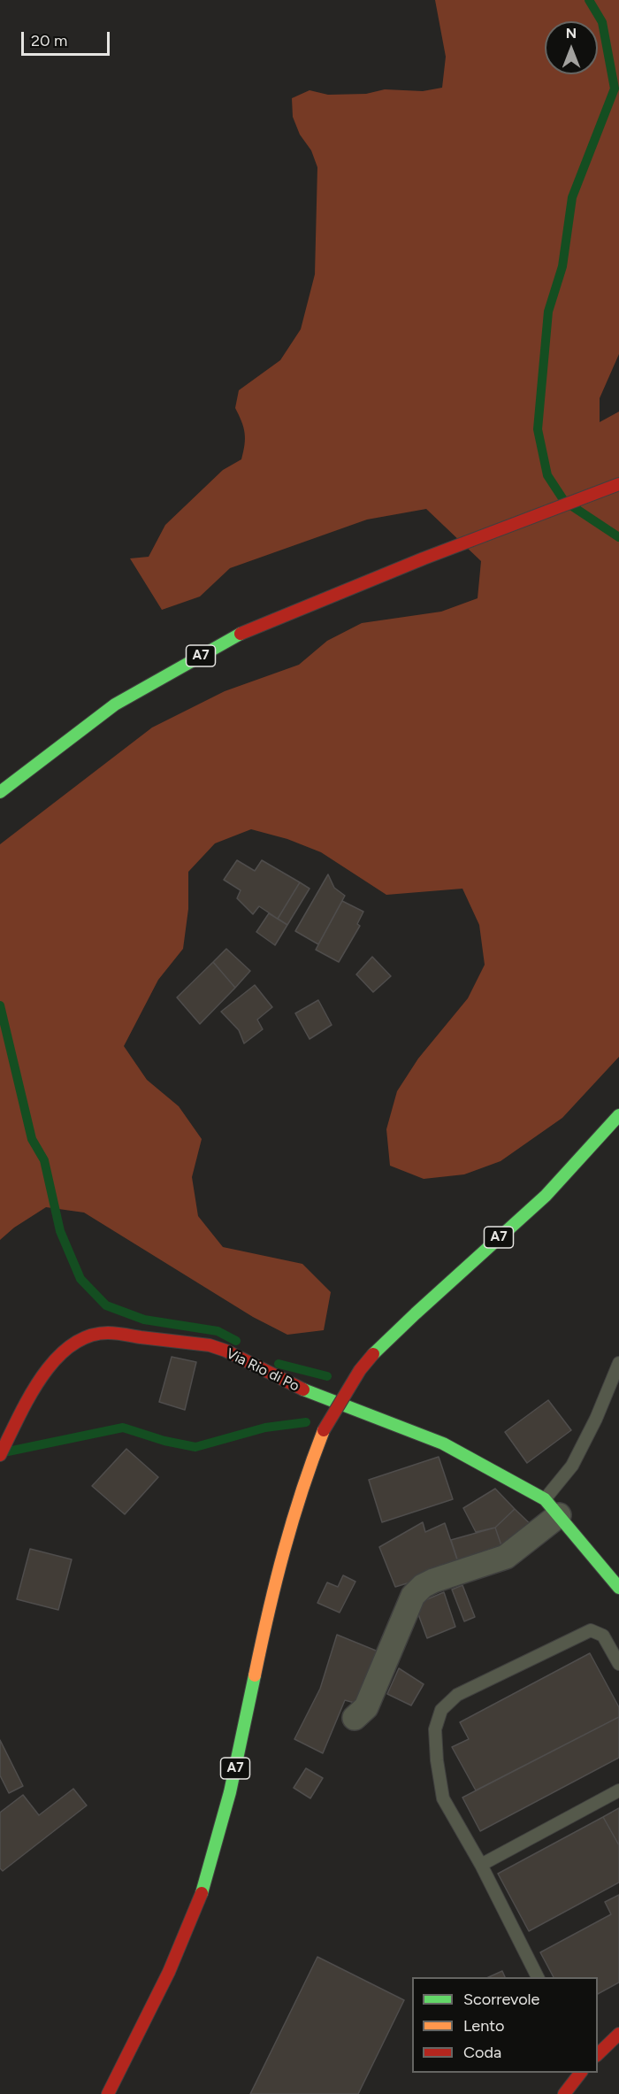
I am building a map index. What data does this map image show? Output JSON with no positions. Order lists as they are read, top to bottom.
{
  "streets": {
    "main road": ["A7", "Via Rio di Po"]
  },
  "legend": ["Scorrevole", "Lento", "Coda"],
  "scale_bar": "20 m",
  "north": "top"
}
